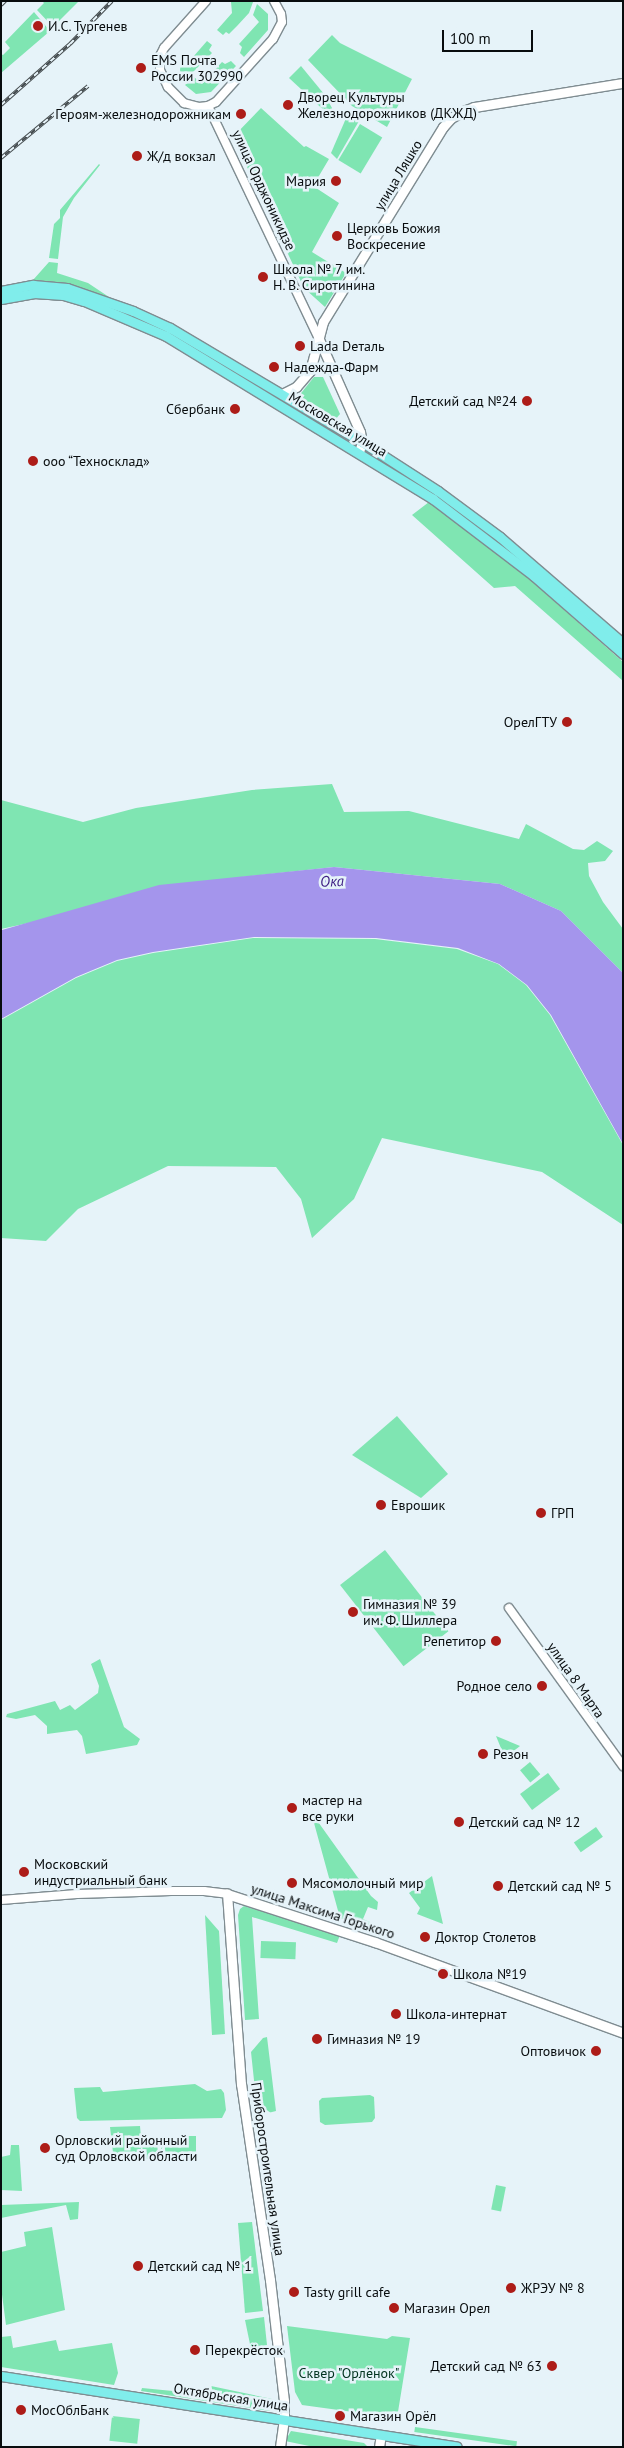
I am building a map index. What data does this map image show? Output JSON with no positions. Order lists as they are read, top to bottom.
{
  "streets": {
    "main road": [
      "улица Ляшко",
      "улица Орджоникидзе",
      "Московская улица",
      "улица Максима Горького",
      "Приборостроительная улица",
      "Октябрьская улица"
    ],
    "street": ["улица 8 Марта"]
  },
  "crossings": [
    ["улица Ляшко", "улица Орджоникидзе"],
    ["улица Ляшко", "Московская улица"],
    ["улица Орджоникидзе", "Московская улица"],
    ["улица Максима Горького", "Приборостроительная улица"],
    ["Приборостроительная улица", "Октябрьская улица"]
  ],
  "water": ["Ока"],
  "parks": ["Сквер \"Орлёнок\""],
  "places": [
    "И.С. Тургенев",
    "EMS Почта России 302990",
    "Дворец Культуры Железнодорожников (ДКЖД)",
    "Героям-железнодорожникам",
    "Ж/д вокзал",
    "Мария",
    "Церковь Божия Воскресение",
    "Школа № 7 им. Н. В. Сиротинина",
    "Lada Dеталь",
    "Надежда-Фарм",
    "Детский сад №24",
    "Сбербанк",
    "ооо “Техносклад»",
    "ОрелГТУ",
    "Еврошик",
    "ГРП",
    "Гимназия № 39 им. Ф. Шиллера",
    "Репетитор",
    "Родное село",
    "Резон",
    "мастер на все руки",
    "Детский сад № 12",
    "Московский индустриальный банк",
    "Мясомолочный мир",
    "Детский сад № 5",
    "Доктор Столетов",
    "Школа №19",
    "Школа-интернат",
    "Гимназия № 19",
    "Оптовичок",
    "Орловский районный суд Орловской области",
    "Детский сад № 1",
    "ЖРЭУ № 8",
    "Tasty grill cafe",
    "Магазин Орел",
    "Перекрёсток",
    "Детский сад № 63",
    "МосОблБанк",
    "Магазин Орёл"
  ],
  "scale_bar": "100 m"
}
